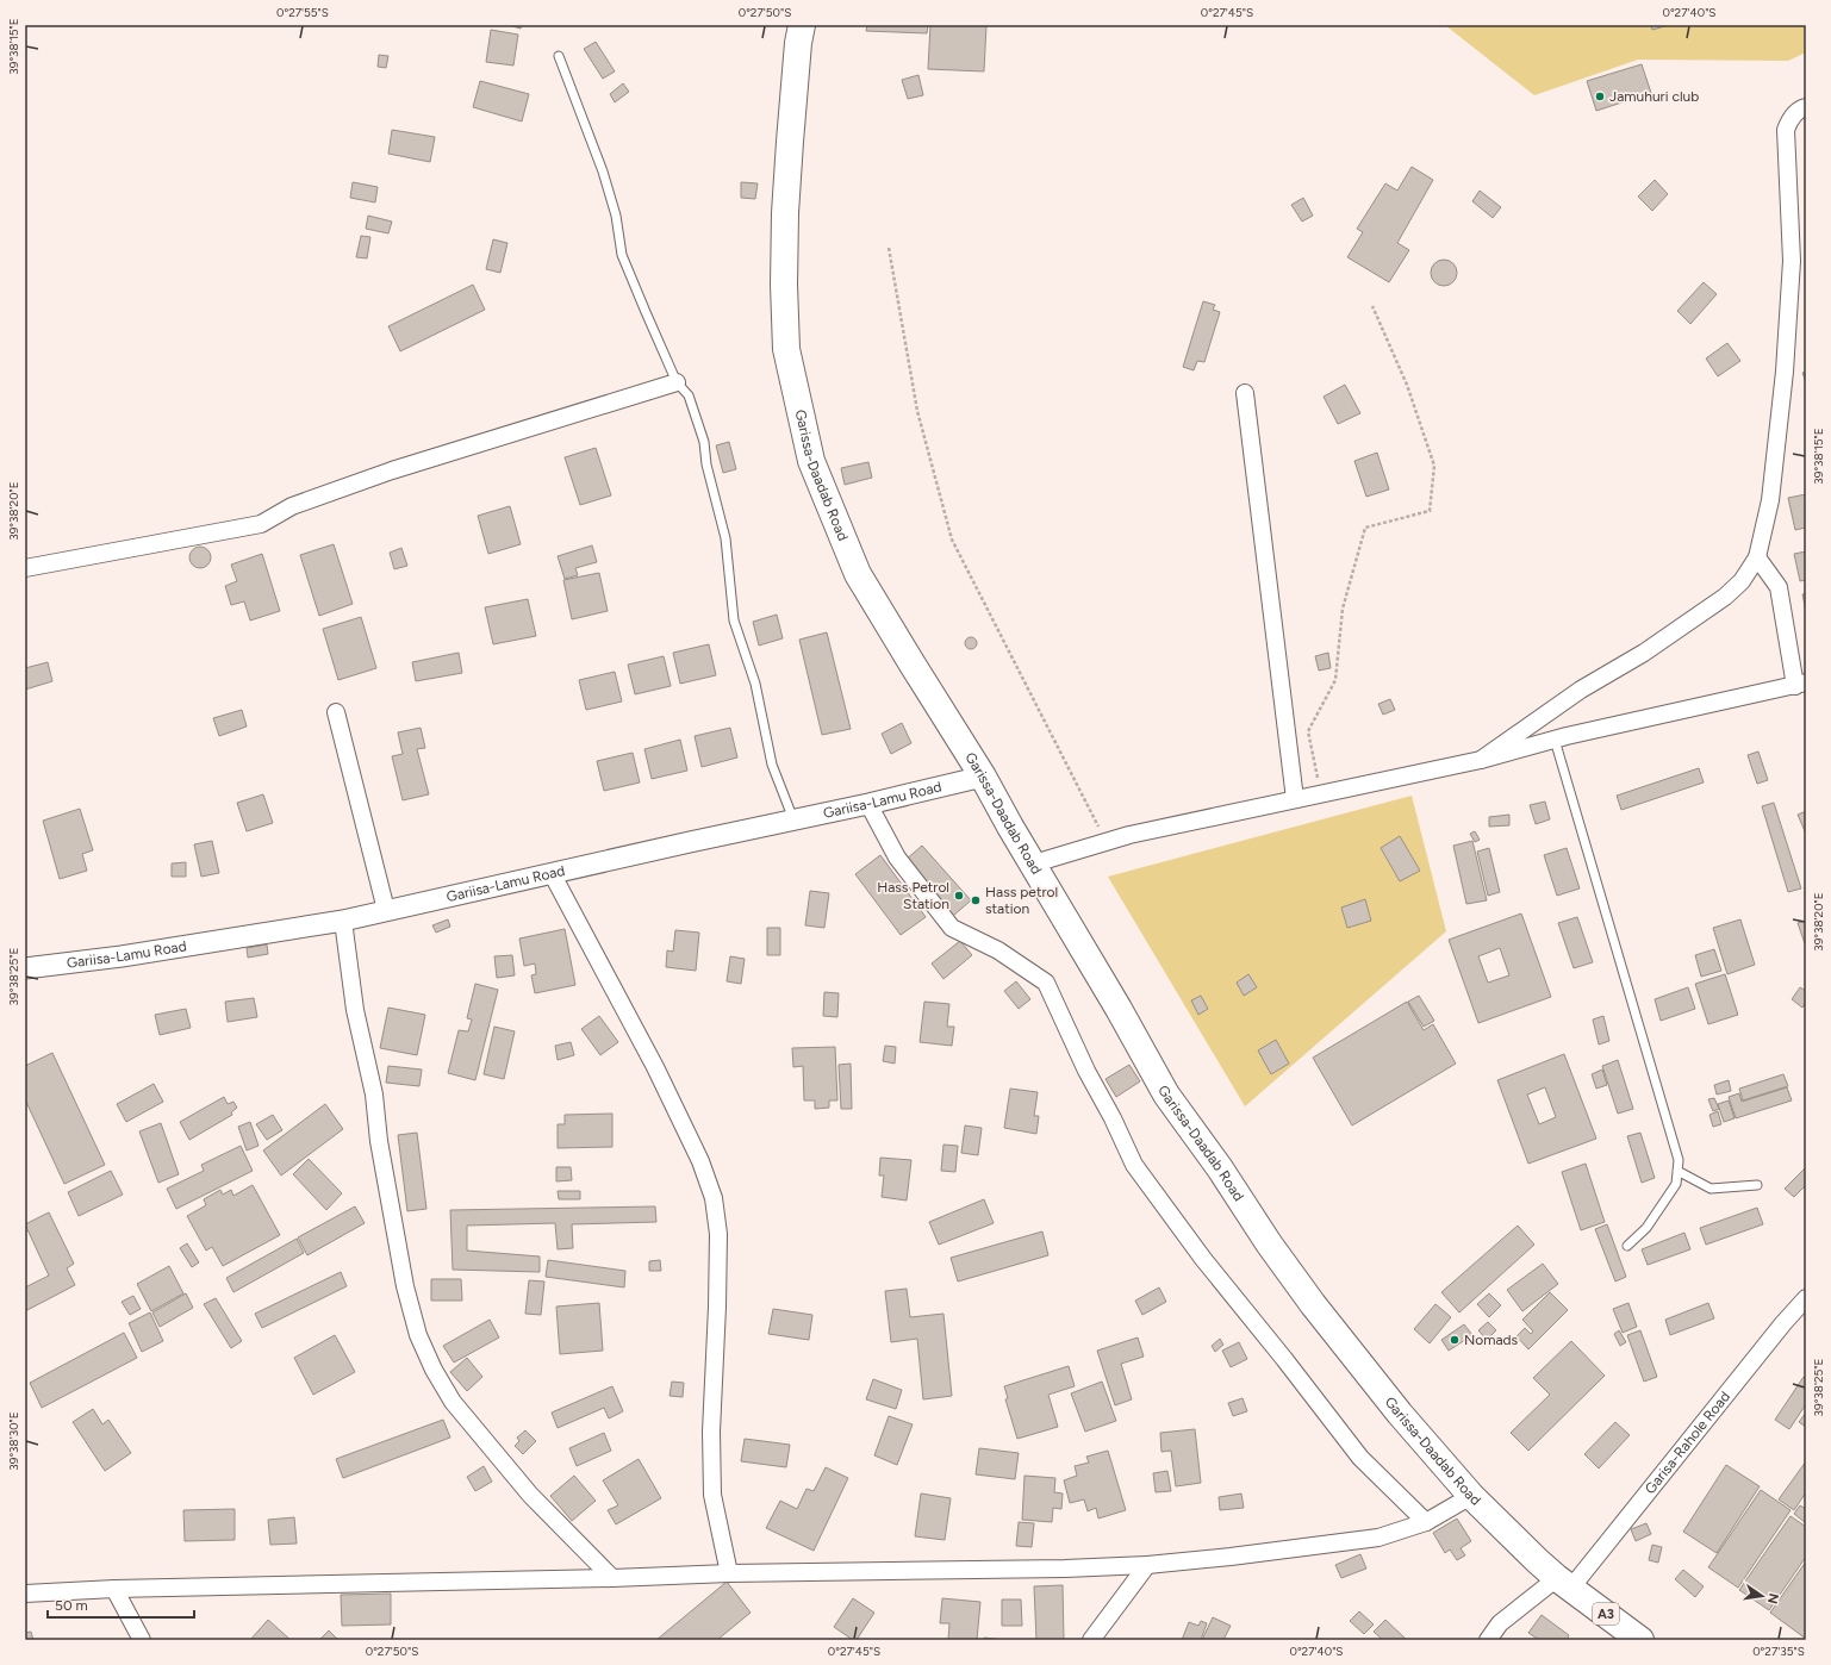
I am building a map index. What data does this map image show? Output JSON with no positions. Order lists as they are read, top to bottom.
{
  "streets": {
    "highway": ["Garissa-Daadab Road", "A3"],
    "street": ["Gariisa-Lamu Road", "Garisa-Rahole Road"]
  },
  "crossings": [
    ["Garissa-Daadab Road", "Gariisa-Lamu Road"],
    ["Garissa-Daadab Road", "Garisa-Rahole Road"],
    ["Garissa-Daadab Road", "A3"],
    ["Garisa-Rahole Road", "A3"]
  ],
  "places": [
    "Jamuhuri club",
    "Hass Petrol Station",
    "Hass petrol station",
    "Nomads"
  ],
  "scale_bar": "50 m",
  "north": "right",
  "coordinates": [
    "0°27'55\"S",
    "0°27'50\"S",
    "0°27'45\"S",
    "0°27'40\"S",
    "39°38'15\"E",
    "39°38'20\"E",
    "39°38'25\"E",
    "39°38'30\"E",
    "0°27'35\"S"
  ]
}
